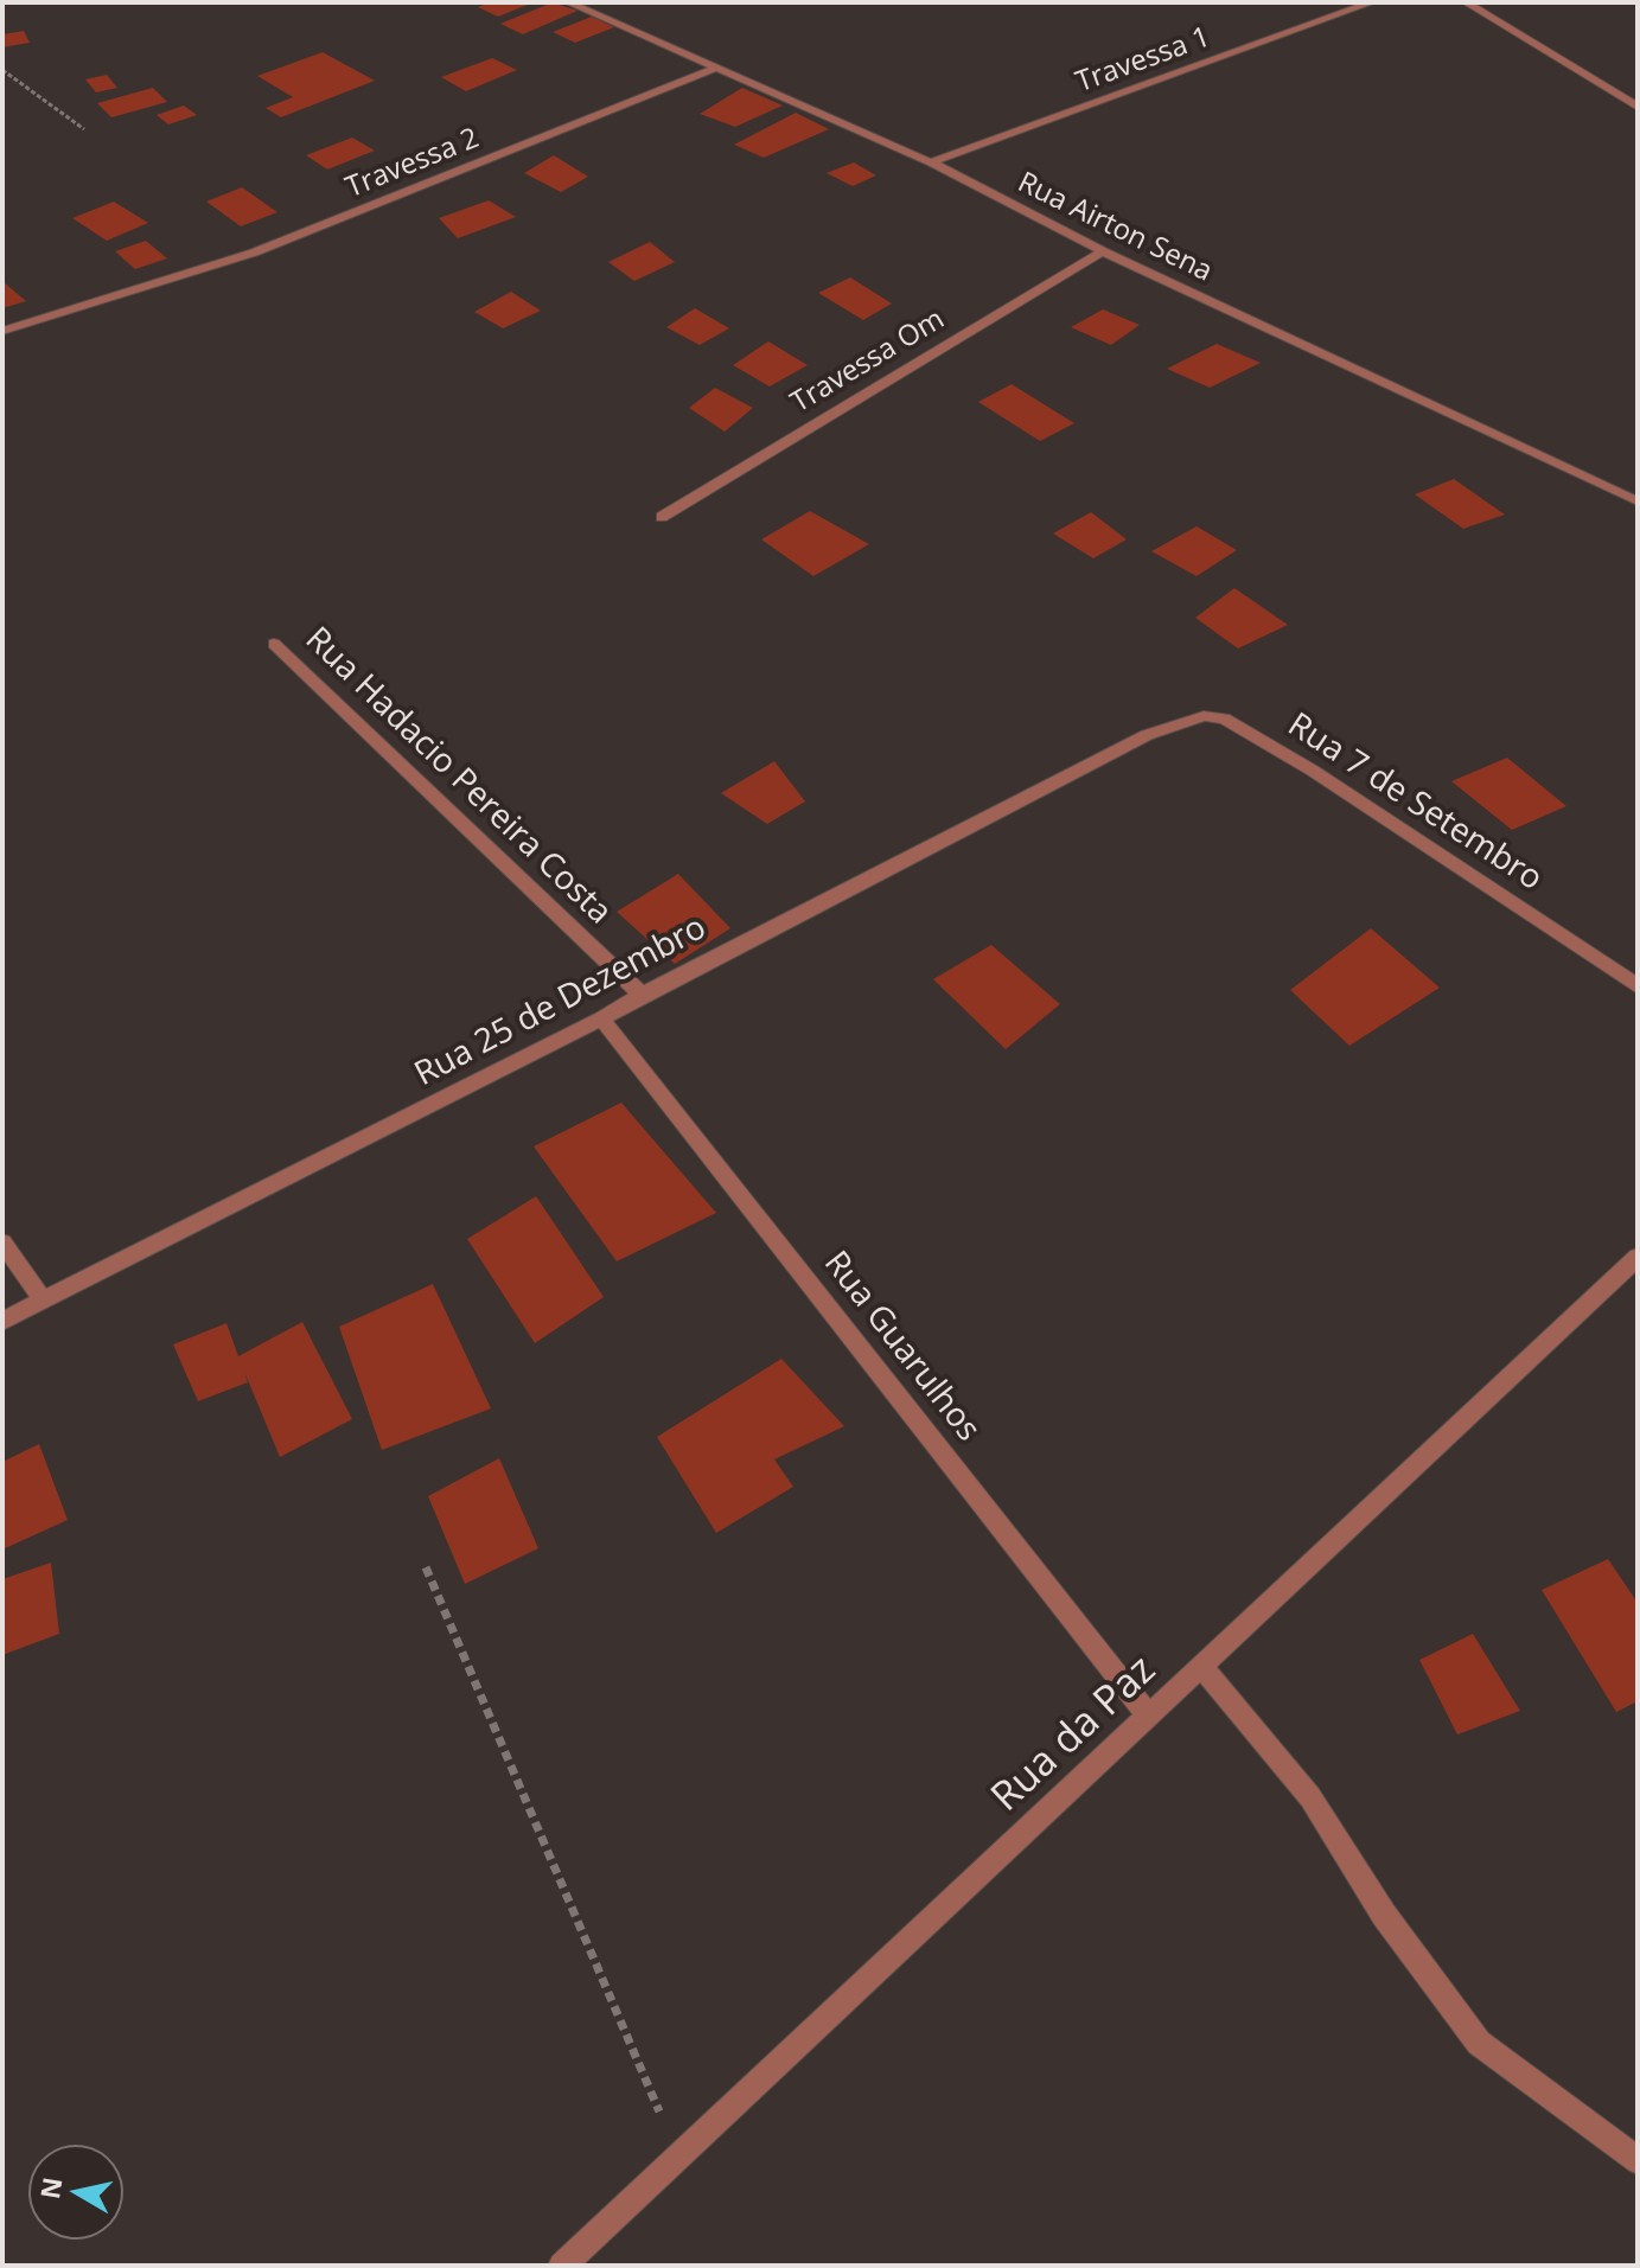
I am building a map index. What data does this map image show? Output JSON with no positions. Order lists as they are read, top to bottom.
{
  "streets": {
    "street": [
      "Travessa 1",
      "Travessa 2",
      "Rua Airton Sena",
      "Travessa Om",
      "Rua Hadacio Pereira Costa",
      "Rua 7 de Setembro",
      "Rua 25 de Dezembro",
      "Rua Guarulhos",
      "Rua da Paz"
    ]
  },
  "crossings": [
    ["Travessa 1", "Rua Airton Sena"],
    ["Travessa 2", "Rua Airton Sena"],
    ["Rua Airton Sena", "Travessa Om"],
    ["Rua Hadacio Pereira Costa", "Rua 25 de Dezembro"],
    ["Rua 7 de Setembro", "Rua 25 de Dezembro"],
    ["Rua 25 de Dezembro", "Rua Guarulhos"],
    ["Rua Guarulhos", "Rua da Paz"]
  ],
  "north": "left"
}
